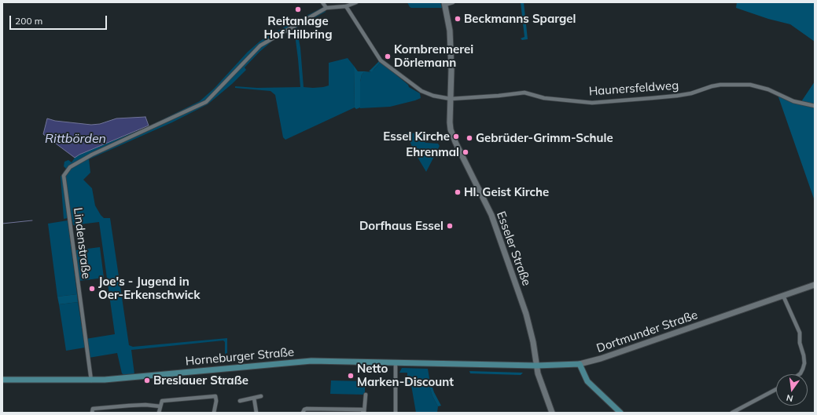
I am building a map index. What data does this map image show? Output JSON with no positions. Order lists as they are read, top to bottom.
{
  "streets": {
    "main road": ["Esseler Straße", "Dortmunder Straße", "Horneburger Straße"],
    "street": ["Haunersfeldweg", "Lindenstraße"]
  },
  "crossings": [
    ["Haunersfeldweg", "Esseler Straße"],
    ["Lindenstraße", "Horneburger Straße"],
    ["Esseler Straße", "Dortmunder Straße"],
    ["Dortmunder Straße", "Horneburger Straße"]
  ],
  "water": ["Rittbörden"],
  "places": [
    "Reitanlage Hof Hilbring",
    "Beckmanns Spargel",
    "Kornbrennerei Dörlemann",
    "Essel Kirche",
    "Gebrüder-Grimm-Schule",
    "Ehrenmal",
    "Hl. Geist Kirche",
    "Dorfhaus Essel",
    "Joe's - Jugend in Oer-Erkenschwick",
    "Netto Marken-Discount",
    "Breslauer Straße"
  ],
  "scale_bar": "200 m",
  "north": "bottom"
}
